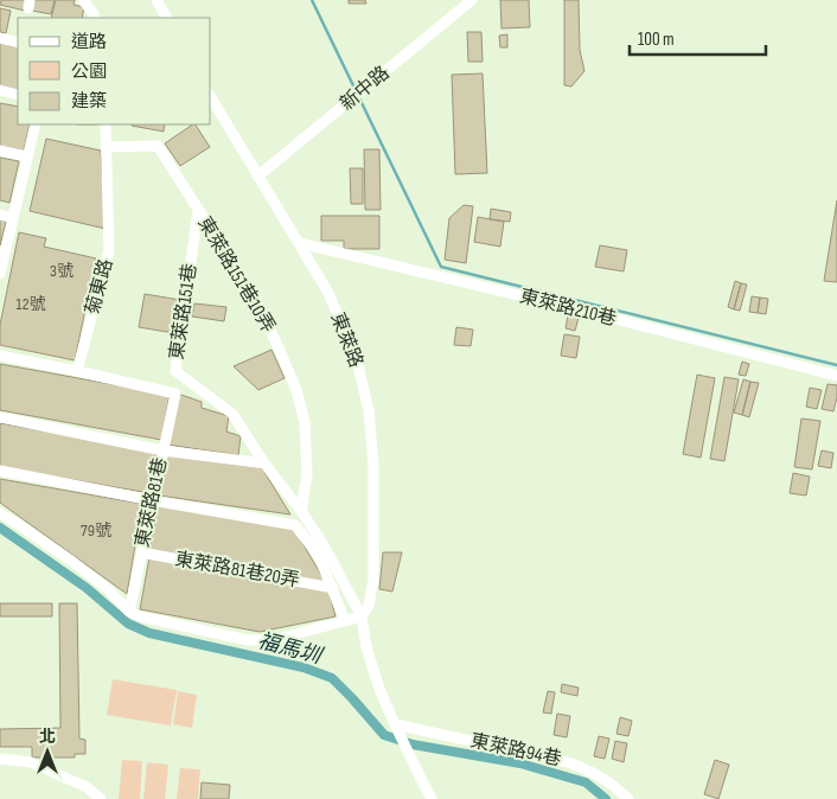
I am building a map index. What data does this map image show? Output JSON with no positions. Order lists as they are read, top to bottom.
{
  "streets": {
    "street": [
      "新中路",
      "東萊路151巷10弄",
      "菊東路",
      "東萊路210巷",
      "東萊路151巷",
      "東萊路",
      "東萊路81巷",
      "東萊路81巷20弄",
      "東萊路94巷"
    ]
  },
  "crossings": [
    ["新中路", "東萊路"],
    ["東萊路151巷10弄", "東萊路151巷"],
    ["菊東路", "東萊路81巷"],
    ["東萊路210巷", "東萊路"],
    ["東萊路151巷", "東萊路"],
    ["東萊路81巷", "東萊路81巷20弄"]
  ],
  "water": ["福馬圳"],
  "house_numbers": ["3號", "12號", "79號"],
  "legend": ["道路", "公園", "建築"],
  "scale_bar": "100 m",
  "north": "top"
}
